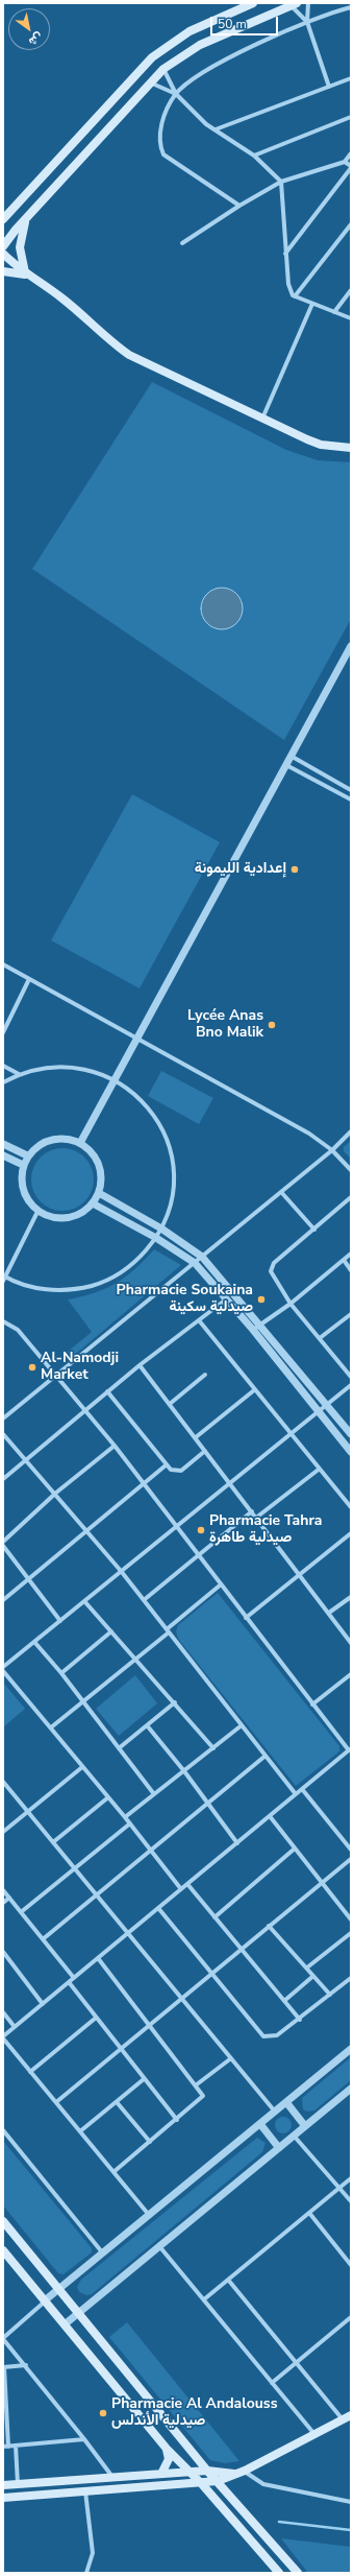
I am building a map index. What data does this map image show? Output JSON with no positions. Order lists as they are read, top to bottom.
{
  "places": [
    "إعدادية الليمونة",
    "Lycée Anas Bno Malik",
    "Pharmacie Soukaina صيدلية سكينة",
    "Al-Namodji Market",
    "Pharmacie Tahra صيدلية طاهرة",
    "Pharmacie Al Andalouss صيدلية الأندلس"
  ],
  "scale_bar": "50 m",
  "north": "bottom right"
}
